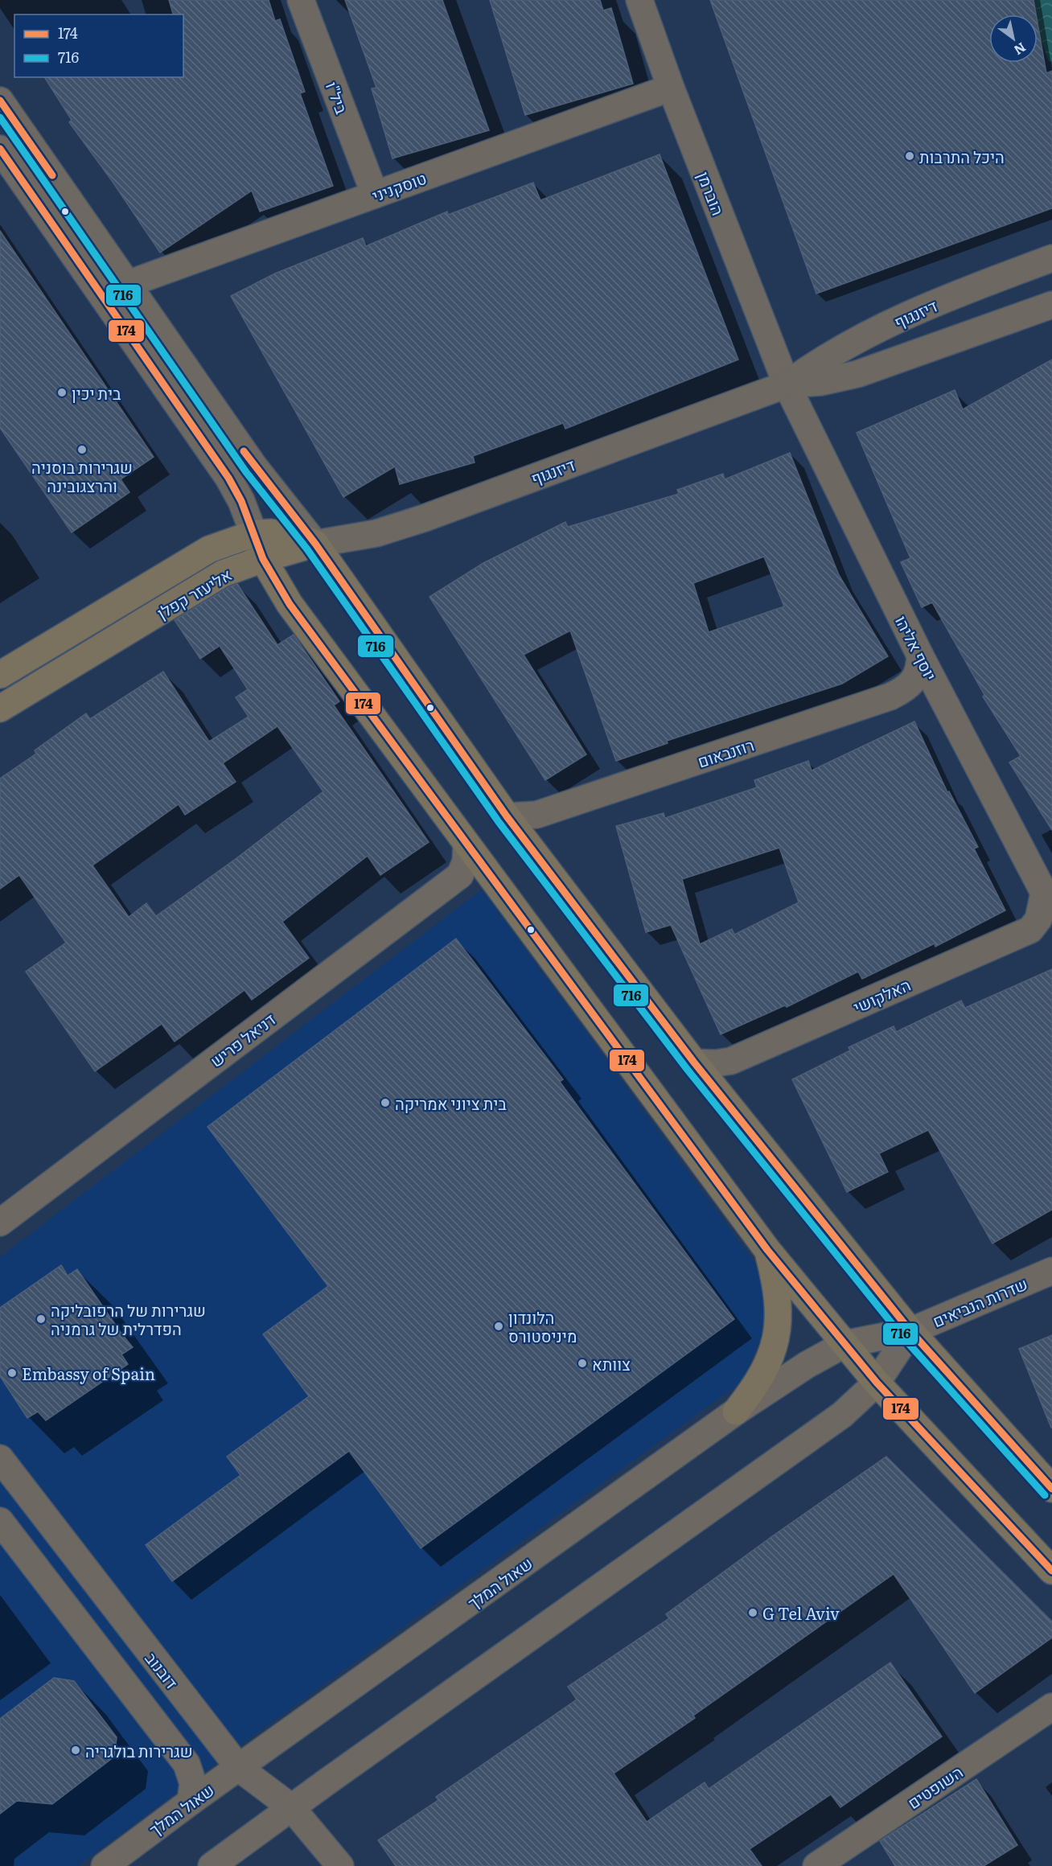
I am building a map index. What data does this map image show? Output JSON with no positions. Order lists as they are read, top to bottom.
{
  "streets": {
    "main road": ["אליעזר קפלן"],
    "street": [
      "ביל\"ו",
      "טוסקניני",
      "הוברמן",
      "דיזנגוף",
      "יוסף אליהו",
      "רוזנבאום",
      "האלקושי",
      "דניאל פריש",
      "שדרות הנביאים",
      "שאול המלך",
      "דובנוב",
      "השופטים"
    ]
  },
  "crossings": [
    ["ביל\"ו", "טוסקניני"],
    ["טוסקניני", "הוברמן"],
    ["הוברמן", "דיזנגוף"],
    ["הוברמן", "יוסף אליהו"],
    ["דיזנגוף", "אליעזר קפלן"],
    ["דיזנגוף", "יוסף אליהו"],
    ["יוסף אליהו", "רוזנבאום"],
    ["יוסף אליהו", "האלקושי"],
    ["שדרות הנביאים", "שאול המלך"],
    ["שאול המלך", "דובנוב"]
  ],
  "places": [
    "היכל התרבות",
    "בית יכין",
    "שגרירות בוסניה והרצגובינה",
    "בית ציוני אמריקה",
    "שגרירות של הרפובליקה הפדרלית של גרמניה",
    "הלונדון מיניסטורס",
    "צוותא",
    "Embassy of Spain",
    "G Tel Aviv",
    "שגרירות בולגריה"
  ],
  "lines": ["transit line 174", "transit line 716"],
  "legend": ["174", "716"],
  "north": "bottom right"
}
